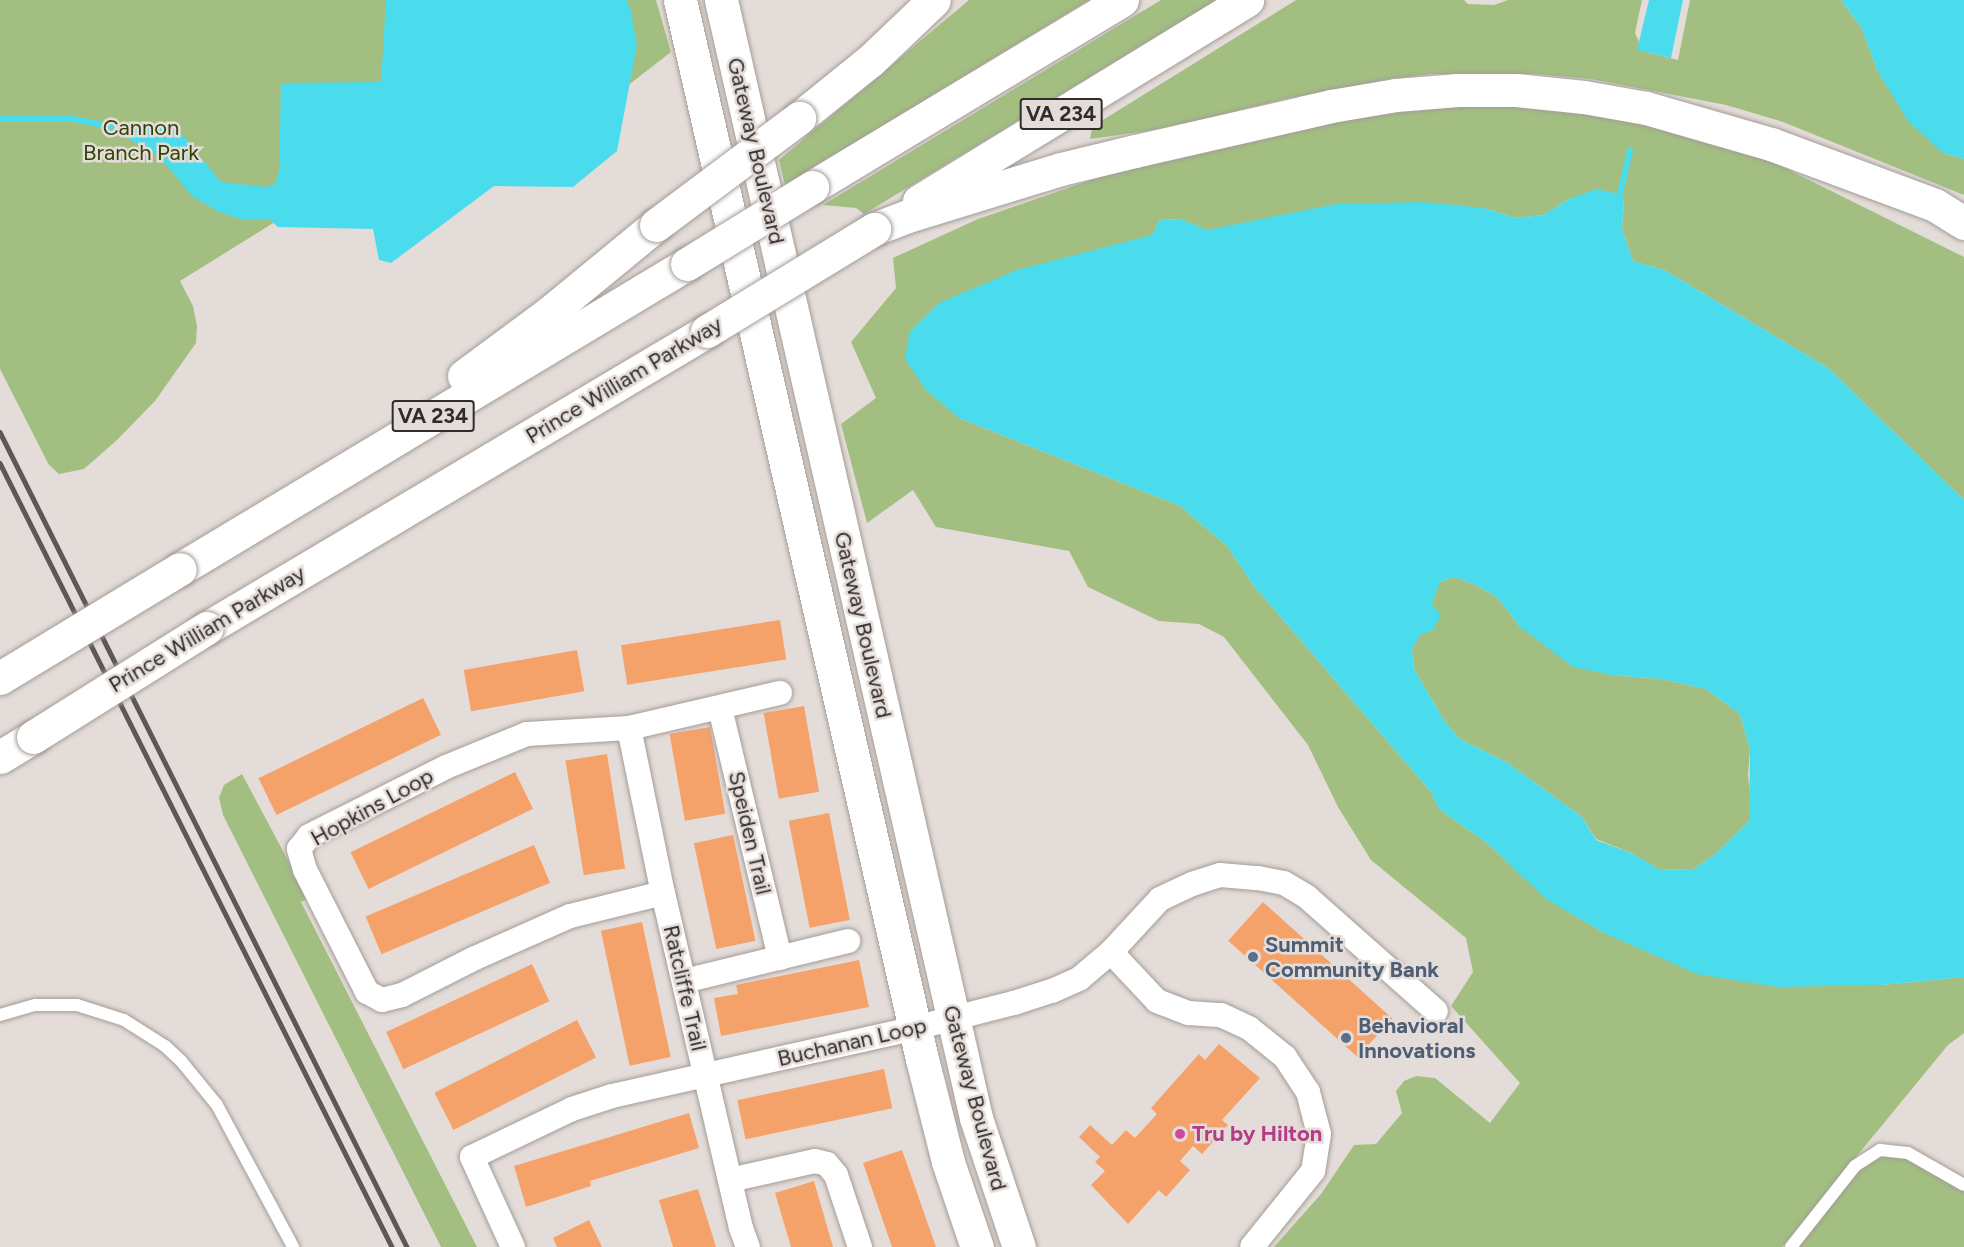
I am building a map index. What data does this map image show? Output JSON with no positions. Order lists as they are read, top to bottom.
{
  "streets": {
    "main road": ["VA 234", "Gateway Boulevard", "Prince William Parkway"],
    "street": [
      "Hopkins Loop",
      "Speiden Trail",
      "Ratcliffe Trail",
      "Buchanan Loop"
    ]
  },
  "crossings": [
    ["Gateway Boulevard", "Buchanan Loop"],
    ["Hopkins Loop", "Ratcliffe Trail"],
    ["Ratcliffe Trail", "Buchanan Loop"]
  ],
  "parks": ["Cannon Branch Park"],
  "places": ["Summit Community Bank", "Behavioral Innovations", "Tru by Hilton"]
}
